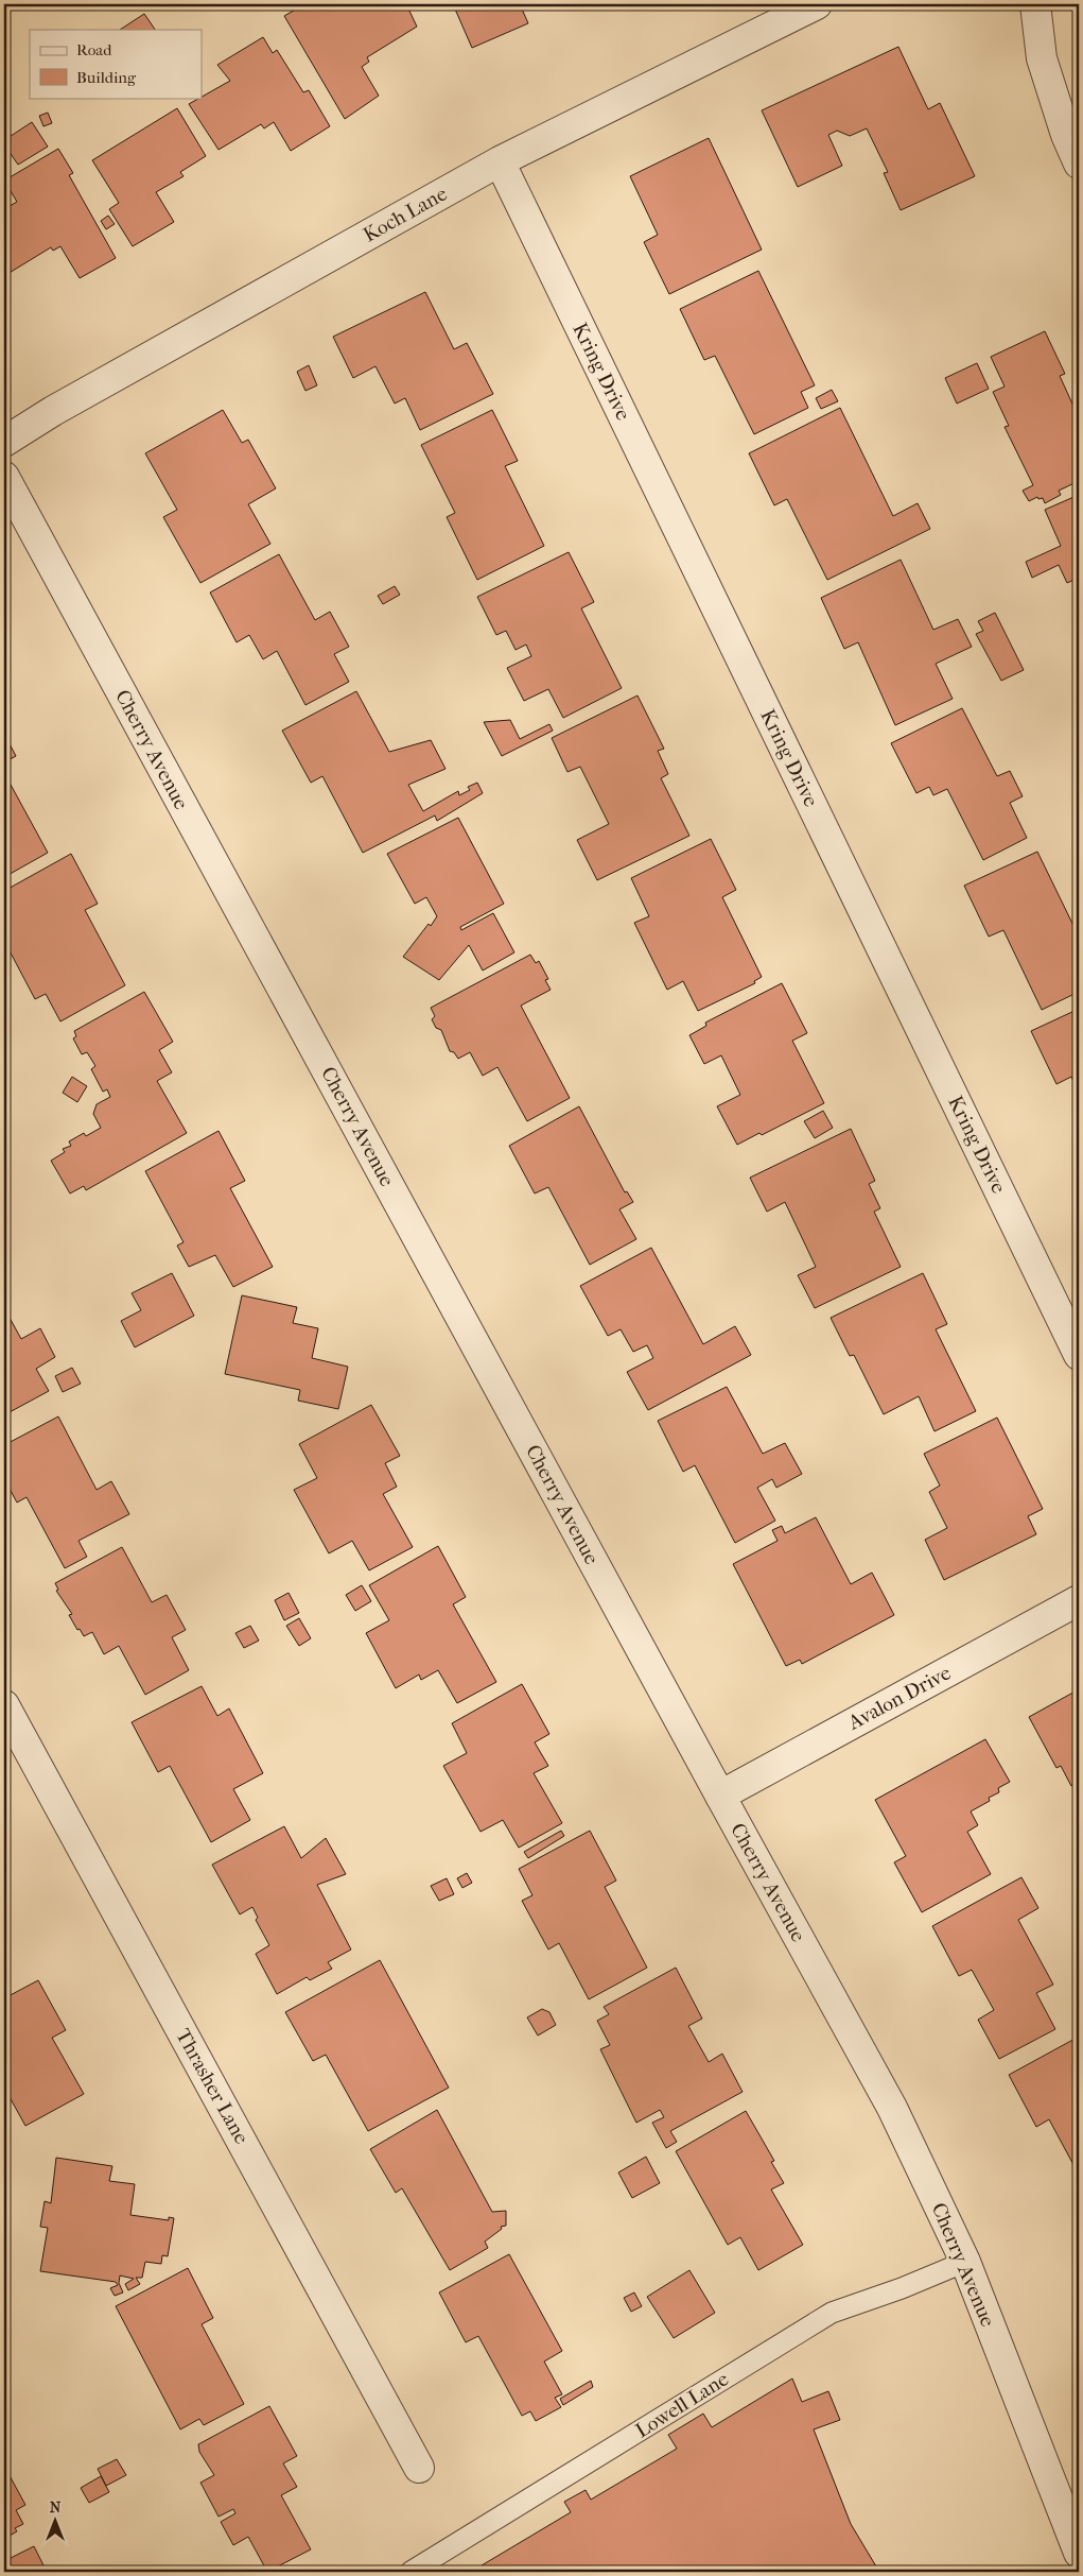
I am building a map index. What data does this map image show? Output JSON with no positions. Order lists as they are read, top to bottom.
{
  "streets": {
    "street": [
      "Koch Lane",
      "Kring Drive",
      "Cherry Avenue",
      "Avalon Drive",
      "Thrasher Lane"
    ],
    "lane": ["Lowell Lane"]
  },
  "crossings": [
    ["Koch Lane", "Kring Drive"],
    ["Cherry Avenue", "Avalon Drive"],
    ["Cherry Avenue", "Lowell Lane"]
  ],
  "legend": ["Road", "Building"],
  "north": "top"
}
